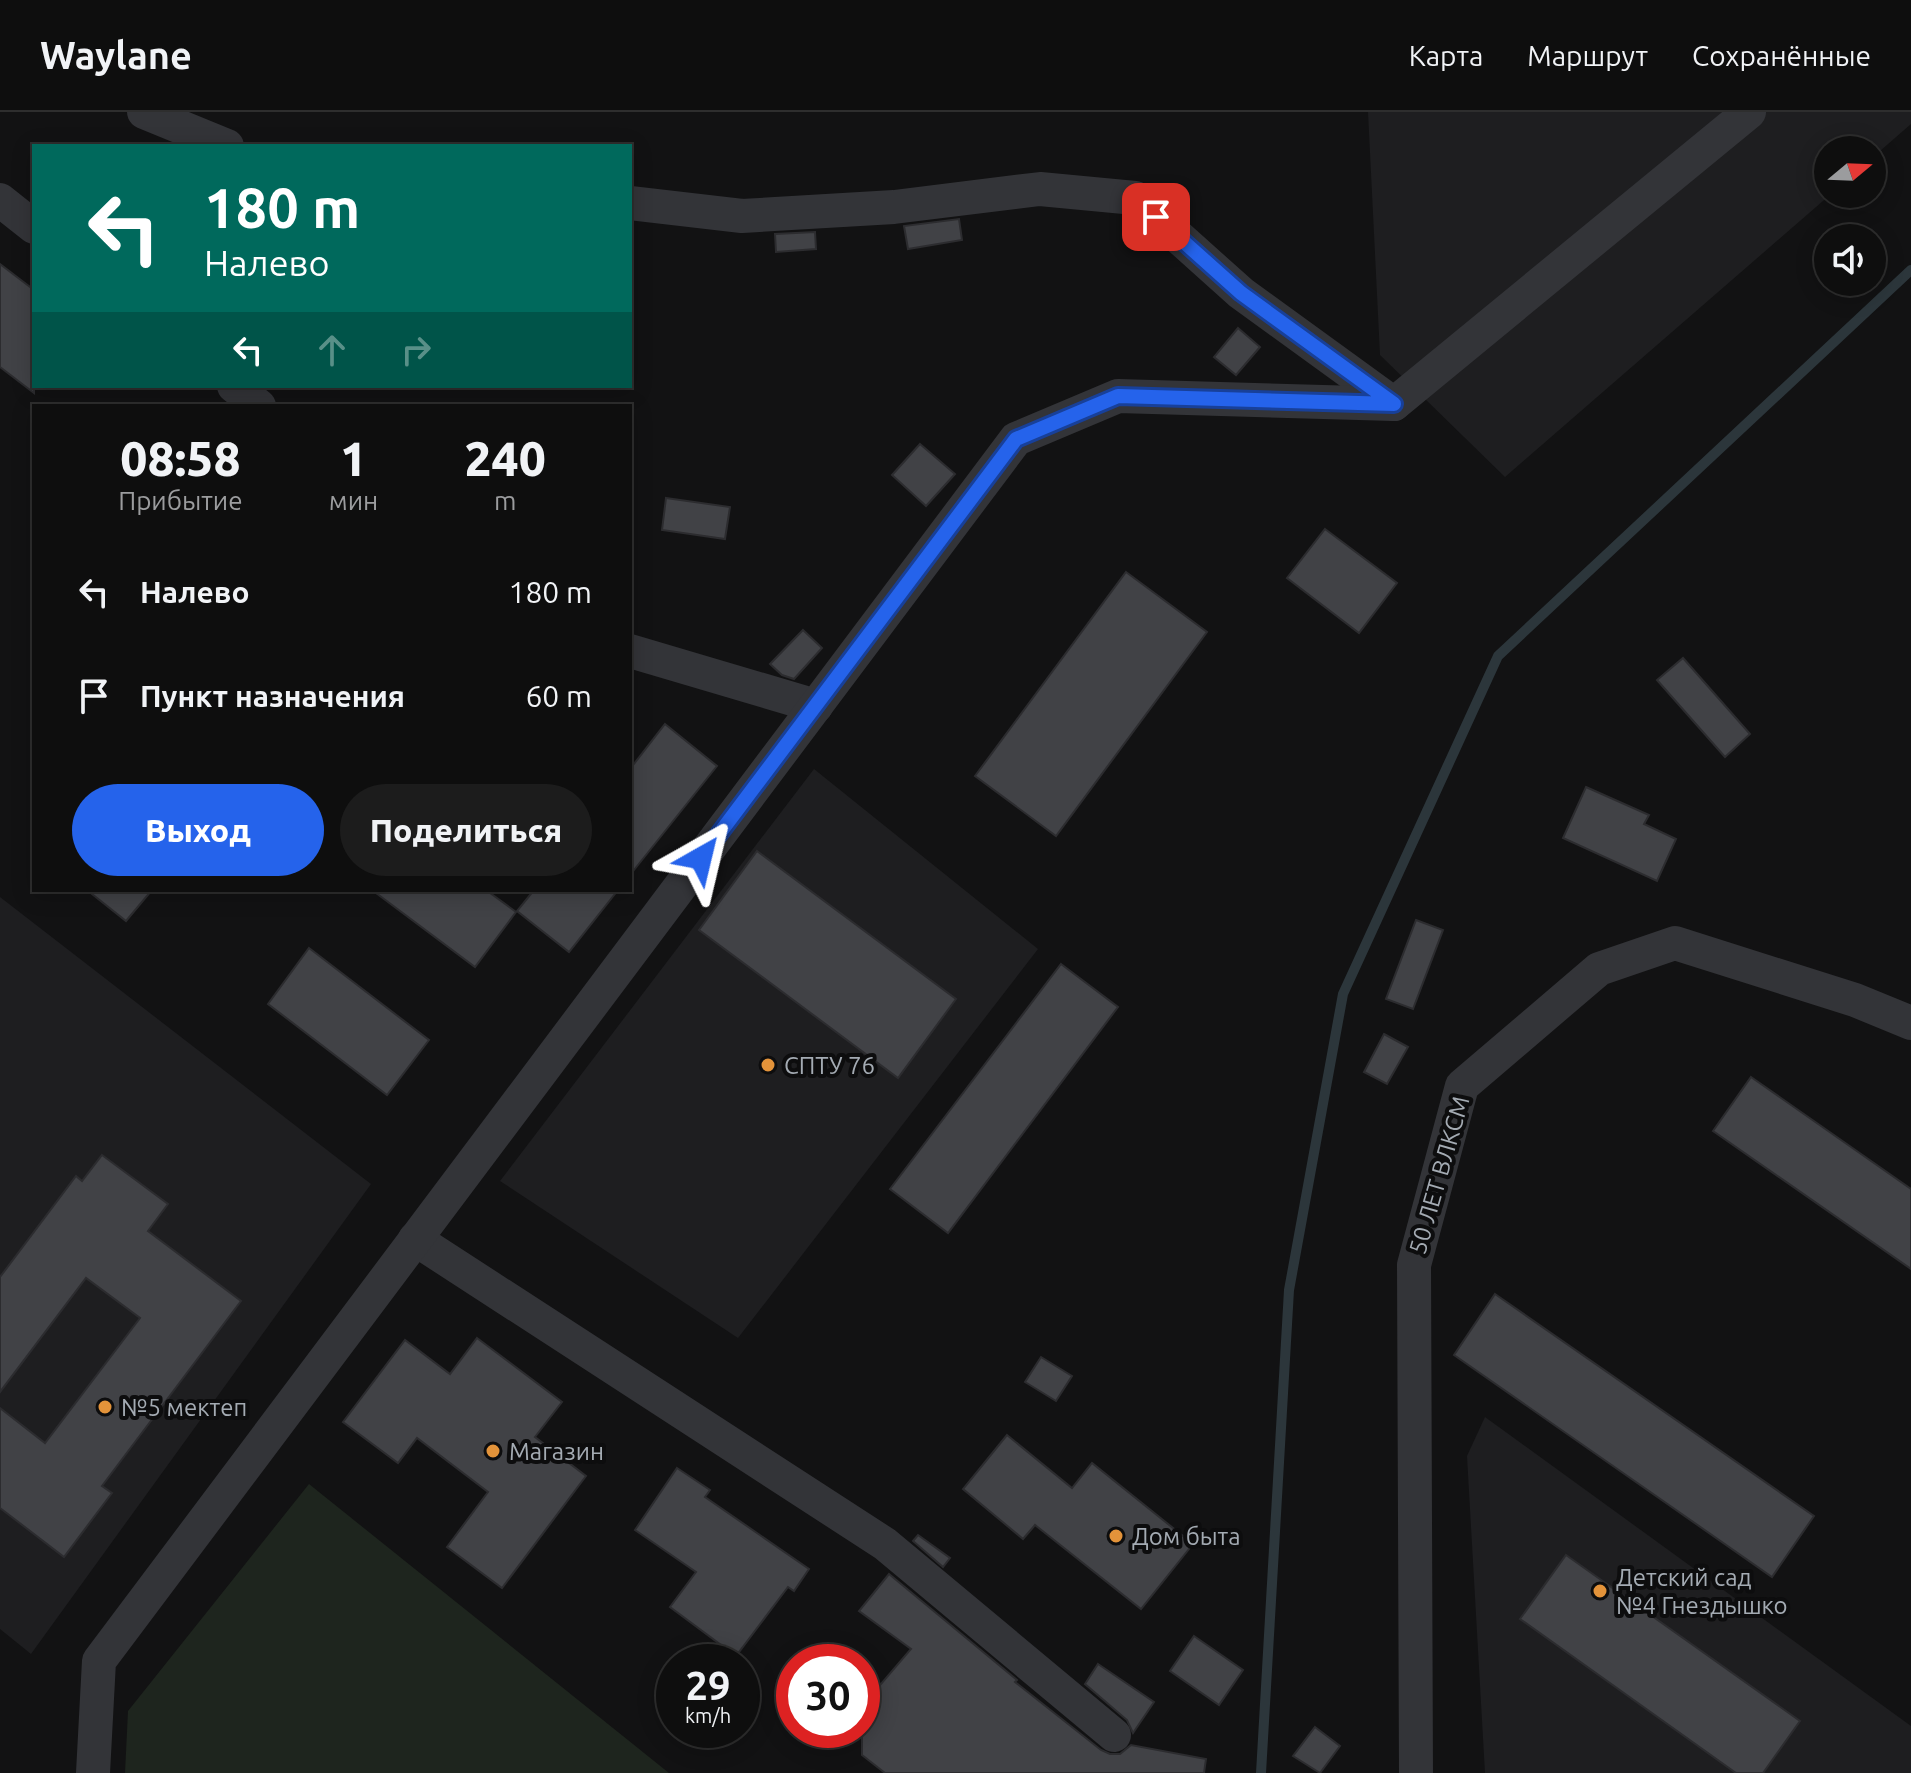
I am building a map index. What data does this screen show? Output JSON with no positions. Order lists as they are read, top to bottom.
{
  "streets": {
    "street": ["50 ЛЕТ ВЛКСМ"]
  },
  "places": [
    "СПТУ 76",
    "№5 мектеп",
    "Магазин",
    "Дом быта",
    "Детский сад №4 Гнездышко"
  ],
  "north": "right",
  "page": {
    "header": "Waylane",
    "nav": ["Карта", "Маршрут", "Сохранённые"],
    "turn": ["180 m", "Налево"],
    "eta": [
      "08:58",
      "Прибытие",
      "1",
      "мин",
      "240",
      "m"
    ],
    "list": [
      {
        "name": "Налево",
        "value": "180 m"
      },
      {
        "name": "Пункт назначения",
        "value": "60 m"
      }
    ],
    "buttons": ["Выход", "Поделиться"],
    "speed": "29 km/h",
    "limit": "30"
  }
}
